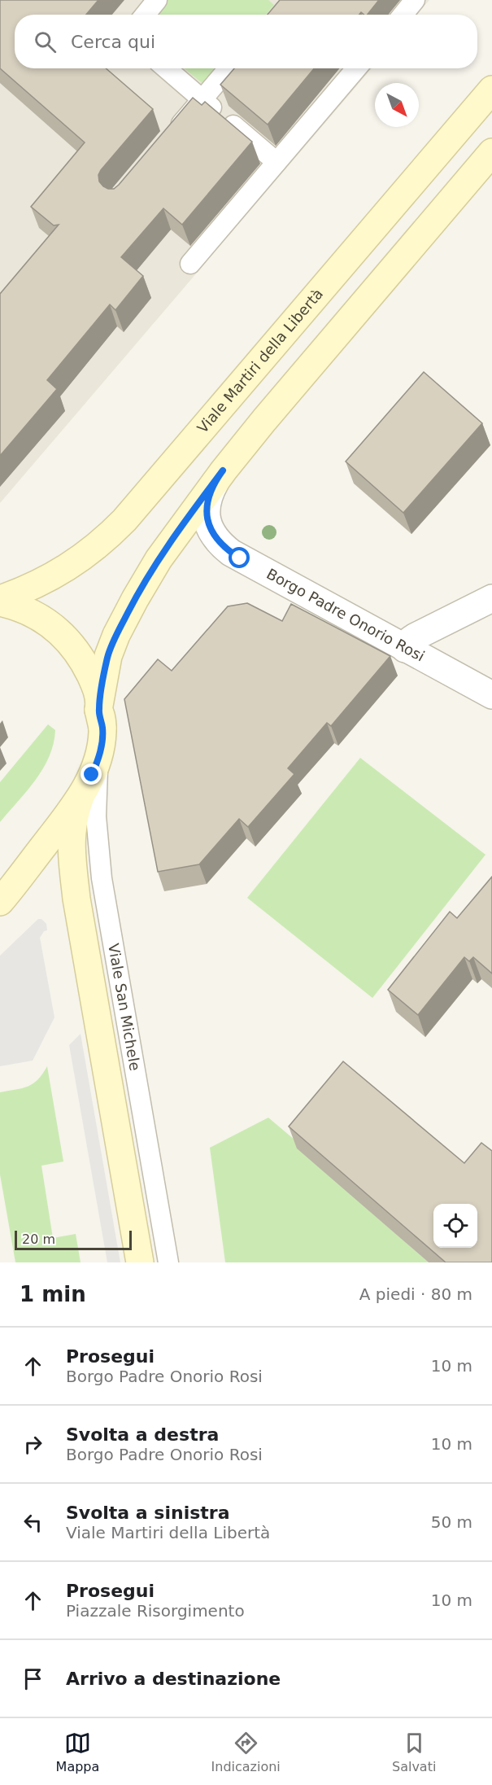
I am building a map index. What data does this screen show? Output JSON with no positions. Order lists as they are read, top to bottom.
{
  "streets": {
    "main road": ["Viale Martiri della Libertà", "Viale San Michele"],
    "street": ["Borgo Padre Onorio Rosi"]
  },
  "scale_bar": "20 m",
  "north": "bottom right",
  "page": {
    "search": "Cerca qui",
    "scale": "20 m",
    "heading": ["1 min", "A piedi · 80 m"],
    "list": [
      ["Prosegui", "Borgo Padre Onorio Rosi", "10 m"],
      ["Svolta a destra", "Borgo Padre Onorio Rosi", "10 m"],
      ["Svolta a sinistra", "Viale Martiri della Libertà", "50 m"],
      ["Prosegui", "Piazzale Risorgimento", "10 m"],
      "Arrivo a destinazione"
    ],
    "nav": ["Mappa", "Indicazioni", "Salvati"]
  }
}
